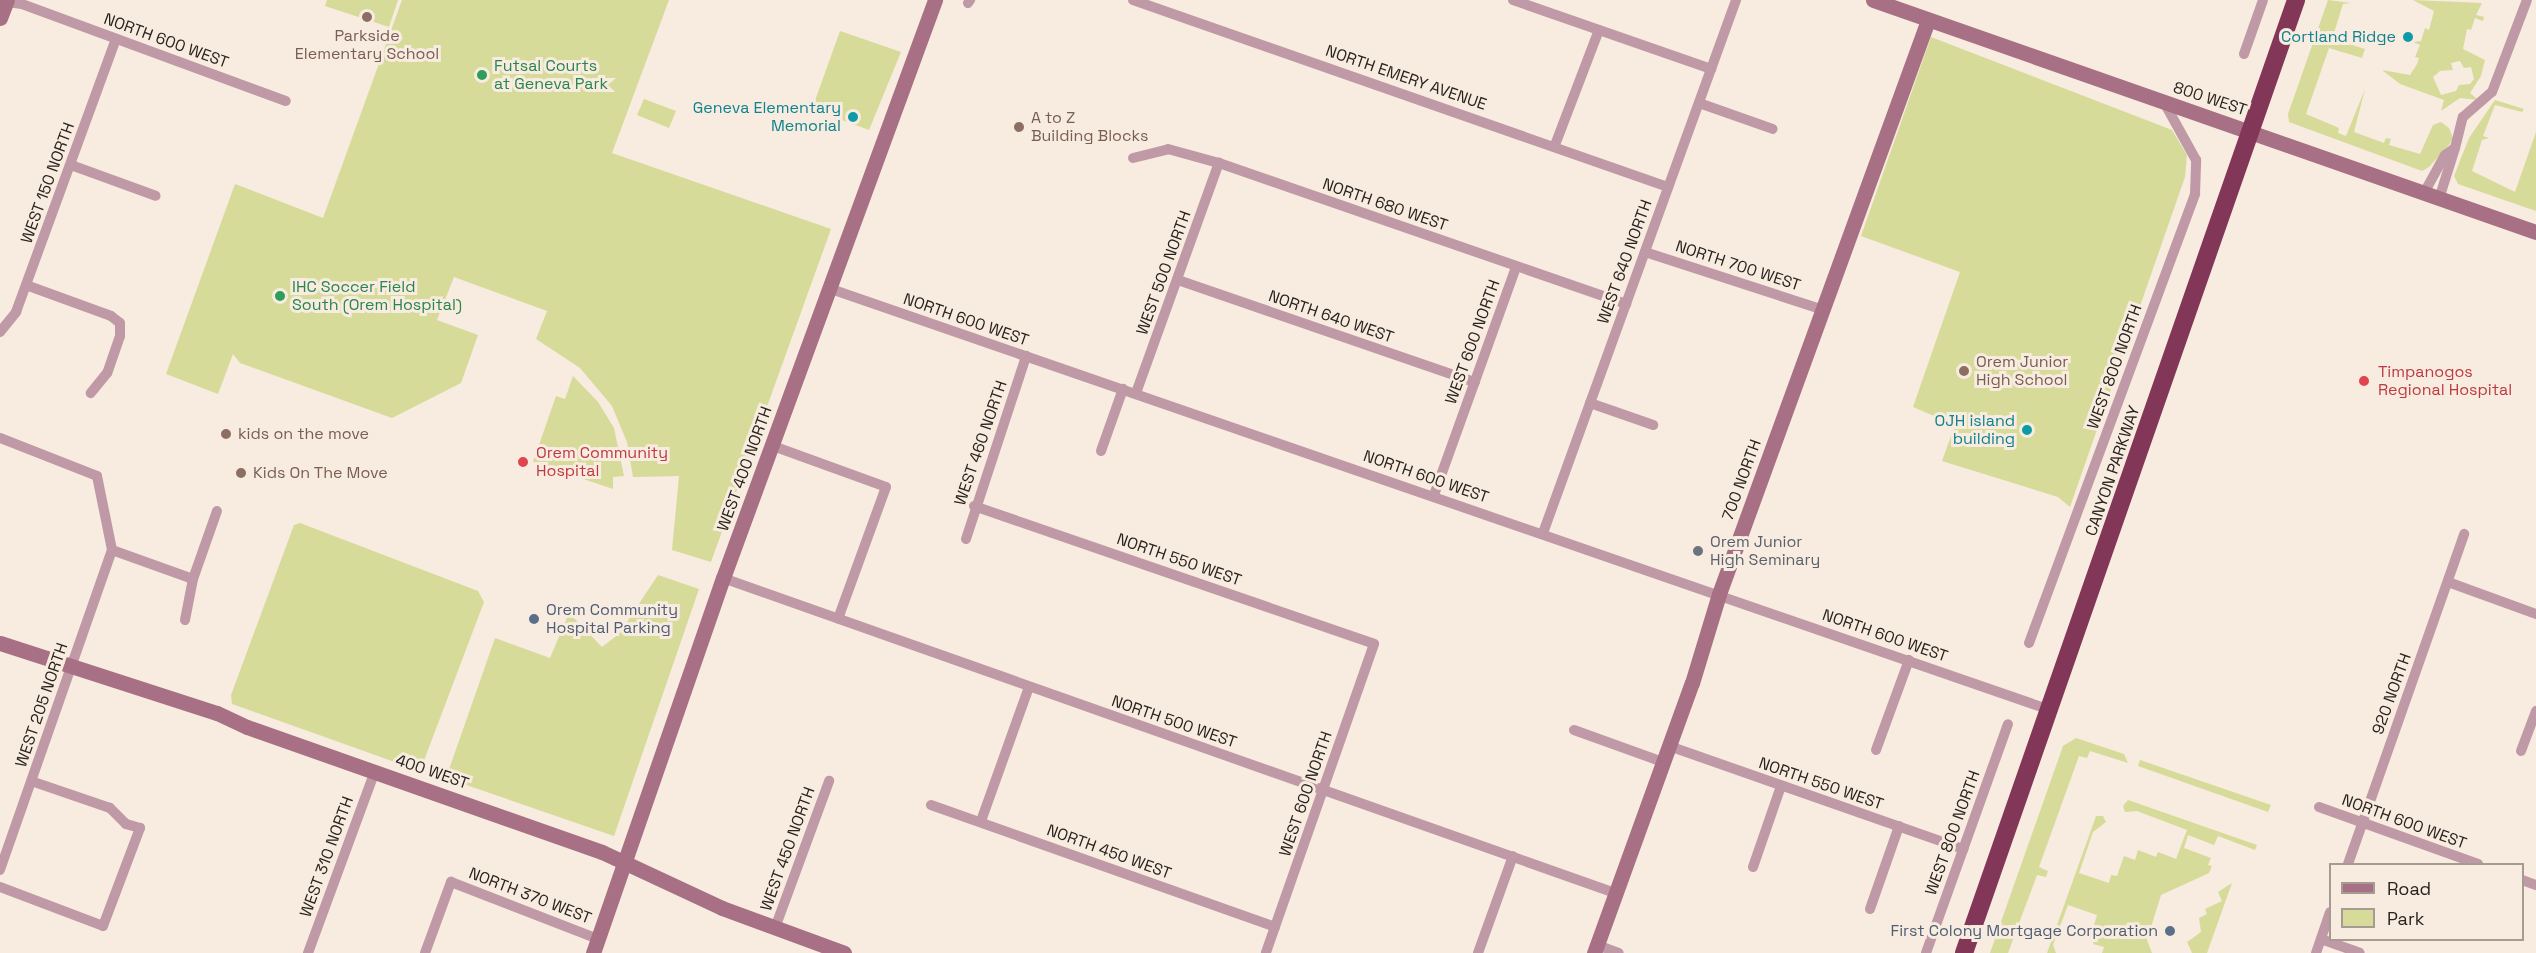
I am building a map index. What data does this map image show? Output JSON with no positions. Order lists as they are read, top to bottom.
{
  "streets": {
    "highway": ["CANYON PARKWAY"],
    "main road": [
      "800 WEST",
      "WEST 400 NORTH",
      "700 NORTH",
      "400 WEST"
    ],
    "street": [
      "NORTH 600 WEST",
      "NORTH EMERY AVENUE",
      "WEST 150 NORTH",
      "NORTH 680 WEST",
      "WEST 640 NORTH",
      "NORTH 700 WEST",
      "WEST 500 NORTH",
      "NORTH 640 WEST",
      "WEST 600 NORTH",
      "WEST 800 NORTH",
      "WEST 460 NORTH",
      "NORTH 550 WEST",
      "920 NORTH",
      "WEST 205 NORTH",
      "NORTH 500 WEST",
      "WEST 450 NORTH",
      "NORTH 450 WEST",
      "WEST 310 NORTH",
      "NORTH 370 WEST"
    ]
  },
  "crossings": [
    ["NORTH 600 WEST", "WEST 150 NORTH"],
    ["NORTH 600 WEST", "WEST 640 NORTH"],
    ["NORTH 600 WEST", "WEST 500 NORTH"],
    ["NORTH 600 WEST", "WEST 600 NORTH"],
    ["NORTH 600 WEST", "WEST 460 NORTH"],
    ["NORTH 600 WEST", "WEST 400 NORTH"],
    ["NORTH 600 WEST", "CANYON PARKWAY"],
    ["NORTH 600 WEST", "700 NORTH"],
    ["NORTH 600 WEST", "920 NORTH"],
    ["NORTH EMERY AVENUE", "WEST 640 NORTH"],
    ["800 WEST", "WEST 800 NORTH"],
    ["800 WEST", "CANYON PARKWAY"],
    ["800 WEST", "700 NORTH"],
    ["NORTH 680 WEST", "WEST 640 NORTH"],
    ["NORTH 680 WEST", "WEST 500 NORTH"],
    ["NORTH 680 WEST", "WEST 600 NORTH"],
    ["WEST 640 NORTH", "NORTH 700 WEST"],
    ["NORTH 700 WEST", "700 NORTH"],
    ["WEST 500 NORTH", "NORTH 640 WEST"],
    ["NORTH 640 WEST", "WEST 600 NORTH"],
    ["WEST 600 NORTH", "NORTH 550 WEST"],
    ["WEST 600 NORTH", "NORTH 500 WEST"],
    ["WEST 600 NORTH", "NORTH 450 WEST"],
    ["WEST 800 NORTH", "NORTH 550 WEST"],
    ["WEST 460 NORTH", "NORTH 550 WEST"],
    ["WEST 400 NORTH", "NORTH 500 WEST"],
    ["WEST 400 NORTH", "400 WEST"],
    ["WEST 400 NORTH", "NORTH 370 WEST"],
    ["700 NORTH", "NORTH 550 WEST"],
    ["700 NORTH", "NORTH 500 WEST"],
    ["WEST 205 NORTH", "400 WEST"],
    ["400 WEST", "WEST 450 NORTH"],
    ["400 WEST", "WEST 310 NORTH"]
  ],
  "places": [
    "Parkside Elementary School",
    "Cortland Ridge",
    "Futsal Courts at Geneva Park",
    "Geneva Elementary Memorial",
    "A to Z Building Blocks",
    "IHC Soccer Field South (Orem Hospital)",
    "Orem Junior High School",
    "Timpanogos Regional Hospital",
    "OJH island building",
    "kids on the move",
    "Orem Community Hospital",
    "Kids On The Move",
    "Orem Junior High Seminary",
    "Orem Community Hospital Parking",
    "First Colony Mortgage Corporation"
  ],
  "legend": ["Road", "Park"]
}
